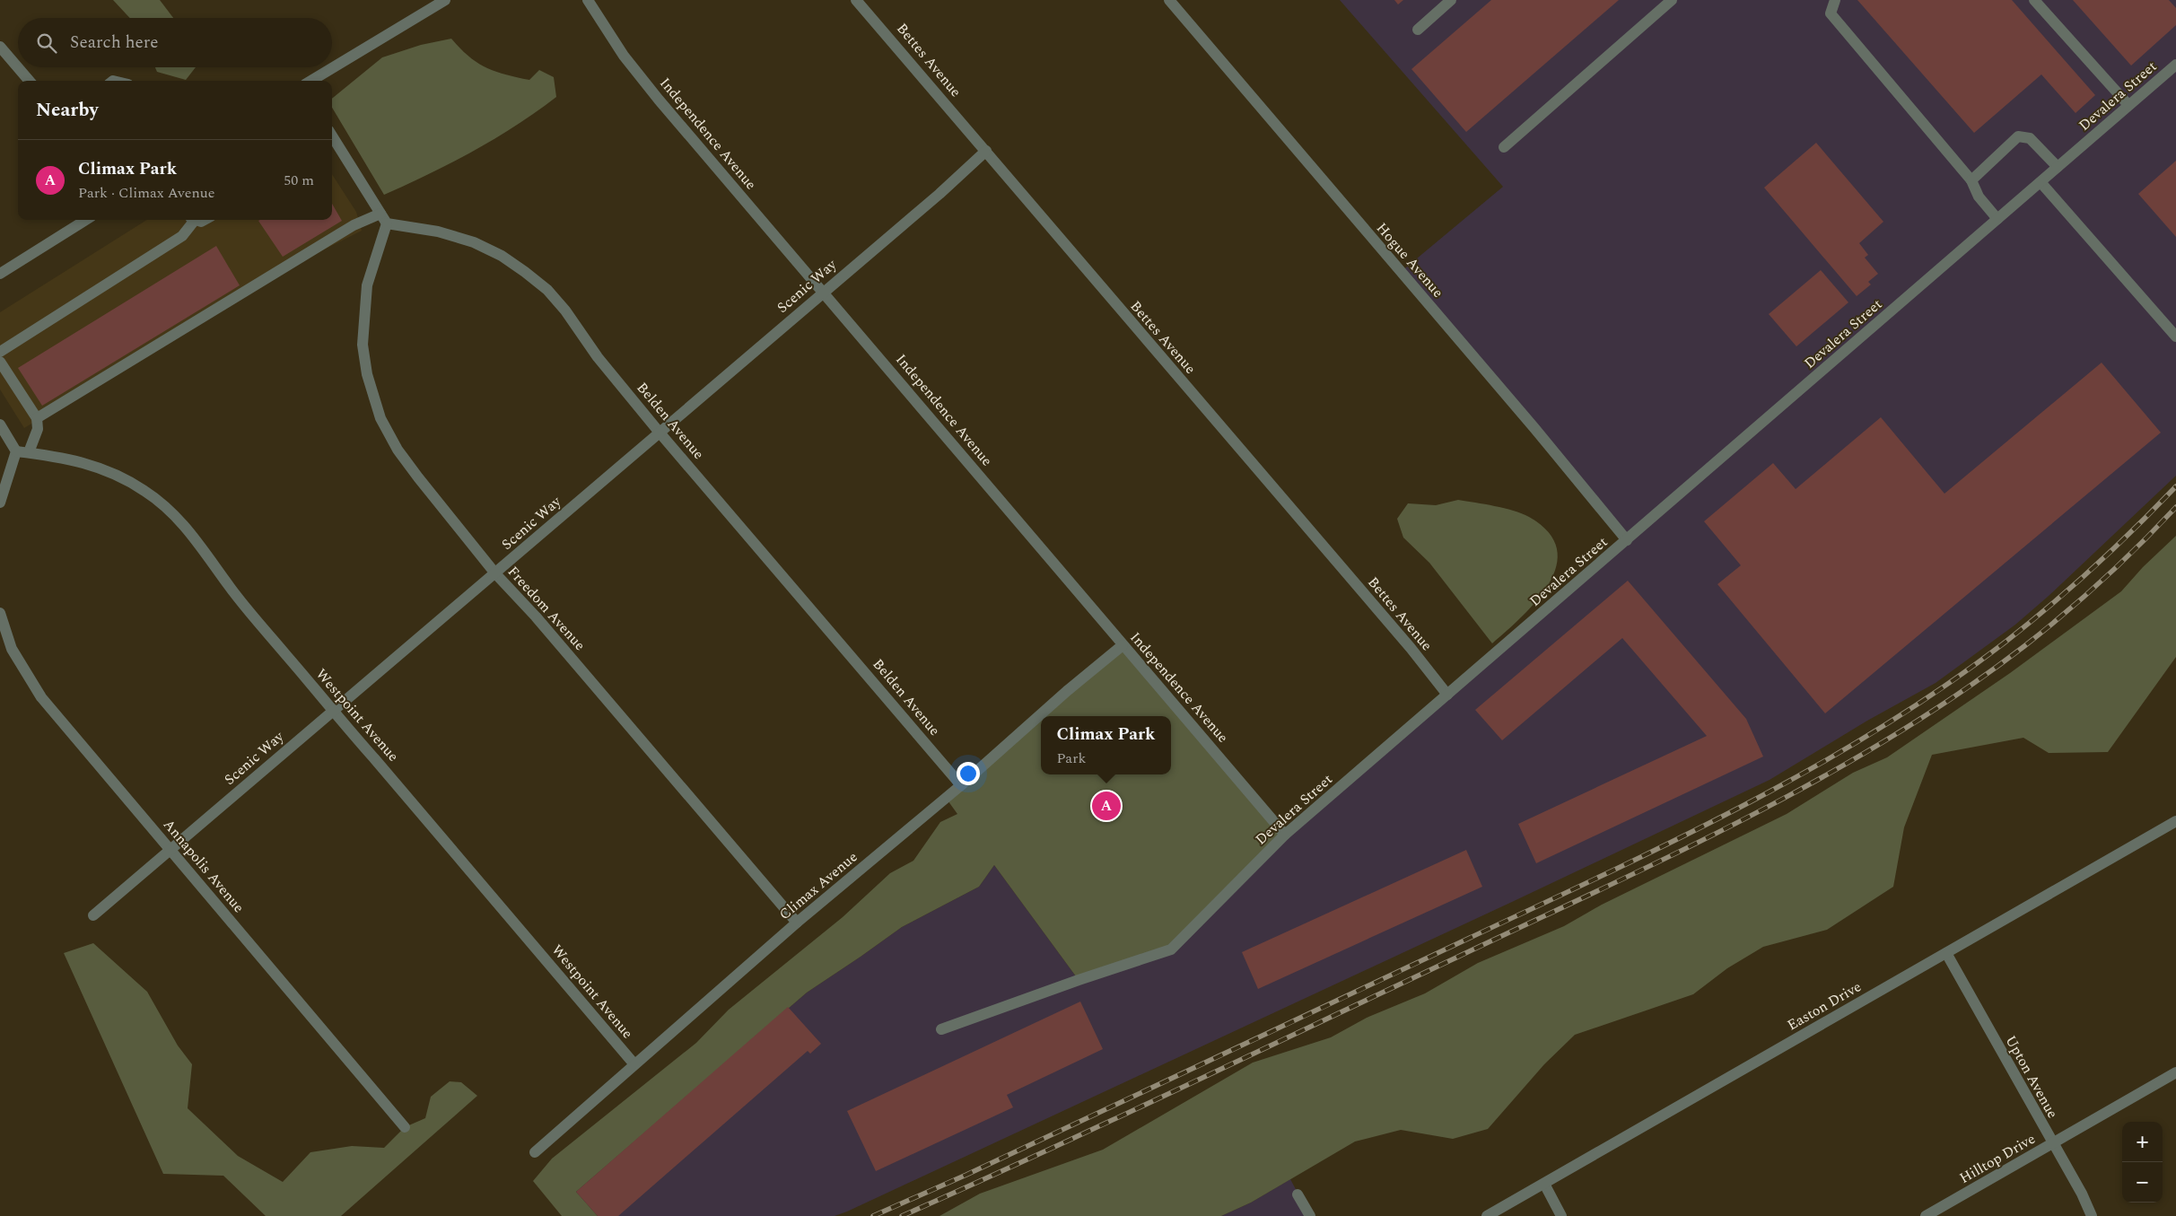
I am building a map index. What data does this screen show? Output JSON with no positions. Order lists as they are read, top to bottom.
{
  "streets": {
    "street": [
      "Bettes Avenue",
      "Devalera Street",
      "Independence Avenue",
      "Hogue Avenue",
      "Scenic Way",
      "Belden Avenue",
      "Freedom Avenue",
      "Westpoint Avenue",
      "Annapolis Avenue",
      "Climax Avenue",
      "Easton Drive",
      "Upton Avenue",
      "Hilltop Drive"
    ]
  },
  "crossings": [
    ["Bettes Avenue", "Devalera Street"],
    ["Bettes Avenue", "Scenic Way"],
    ["Devalera Street", "Independence Avenue"],
    ["Devalera Street", "Hogue Avenue"],
    ["Independence Avenue", "Scenic Way"],
    ["Independence Avenue", "Climax Avenue"],
    ["Scenic Way", "Belden Avenue"],
    ["Scenic Way", "Freedom Avenue"],
    ["Scenic Way", "Westpoint Avenue"],
    ["Scenic Way", "Annapolis Avenue"],
    ["Belden Avenue", "Freedom Avenue"],
    ["Belden Avenue", "Climax Avenue"],
    ["Freedom Avenue", "Climax Avenue"],
    ["Westpoint Avenue", "Climax Avenue"],
    ["Easton Drive", "Upton Avenue"],
    ["Upton Avenue", "Hilltop Drive"]
  ],
  "page": {
    "search": "Search here",
    "heading": "Nearby",
    "list": [
      {
        "mark": "A",
        "name": "Climax Park",
        "note": "Park · Climax Avenue",
        "value": "50 m"
      }
    ],
    "popup": ["Climax Park", "Park"],
    "pins": "A",
    "map_buttons": ["+", "−"]
  }
}
